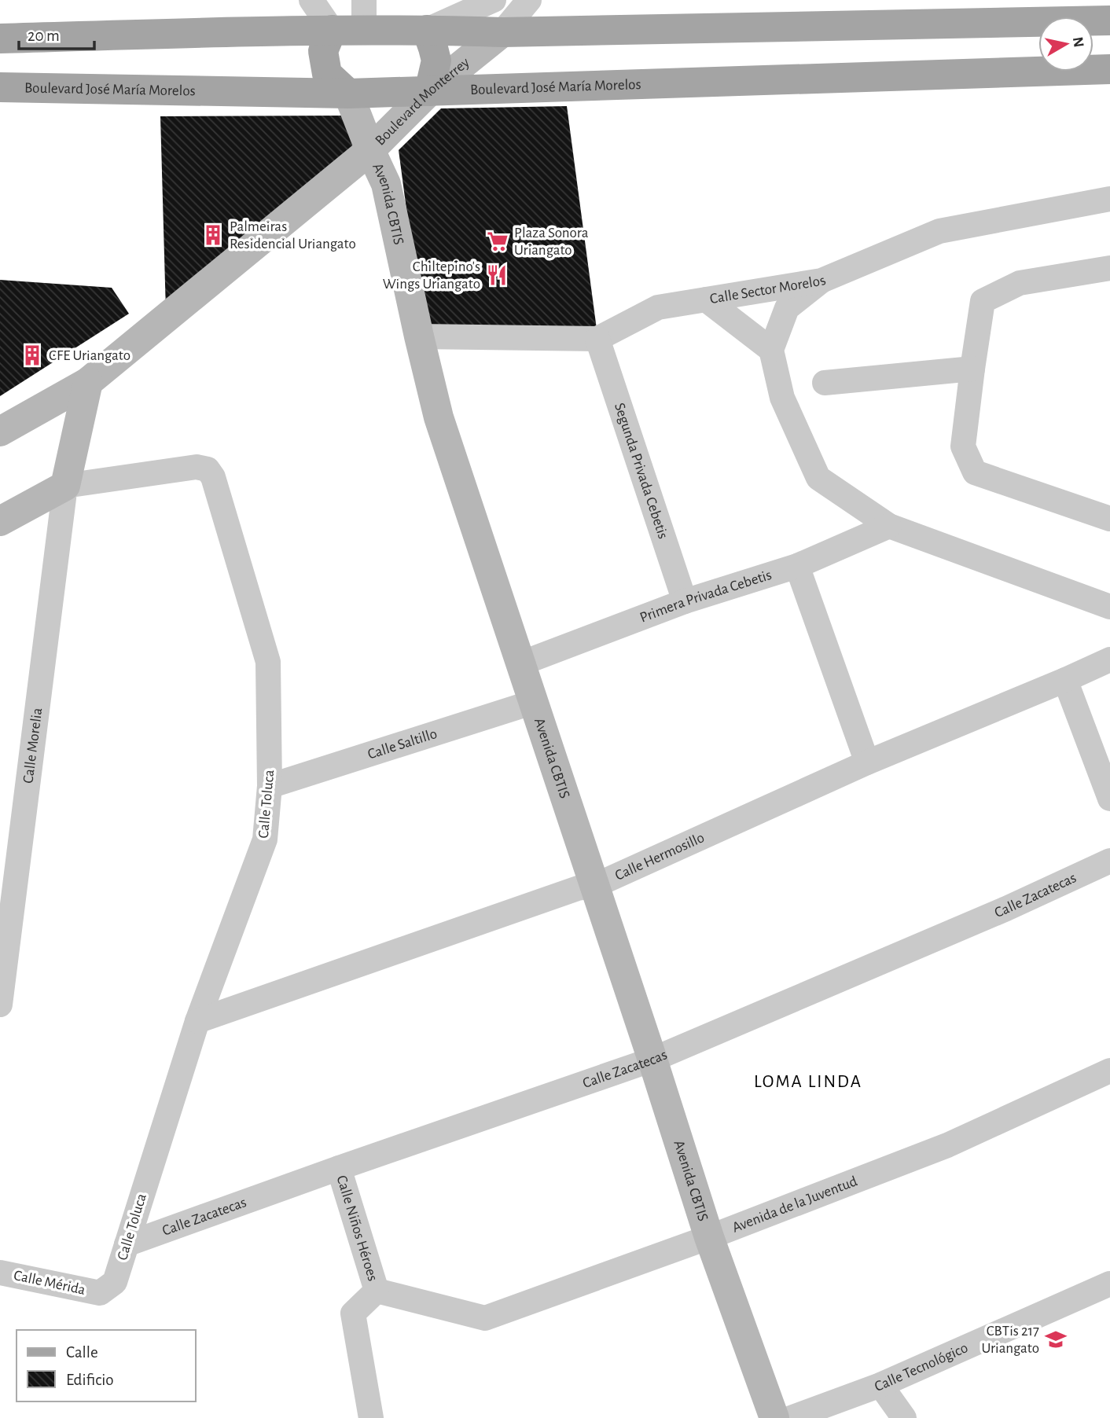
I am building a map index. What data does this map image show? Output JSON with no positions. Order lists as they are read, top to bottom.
{
  "streets": {
    "main road": ["Boulevard José María Morelos"],
    "street": [
      "Boulevard Monterrey",
      "Avenida CBTIS",
      "Calle Sector Morelos",
      "Segunda Privada Cebetis",
      "Primera Privada Cebetis",
      "Calle Saltillo",
      "Calle Morelia",
      "Calle Toluca",
      "Calle Hermosillo",
      "Calle Zacatecas",
      "Avenida de la Juventud",
      "Calle Niños Héroes",
      "Calle Mérida",
      "Calle Tecnológico"
    ]
  },
  "crossings": [
    ["Boulevard José María Morelos", "Boulevard Monterrey"],
    ["Boulevard José María Morelos", "Avenida CBTIS"],
    ["Boulevard Monterrey", "Avenida CBTIS"],
    ["Avenida CBTIS", "Calle Sector Morelos"],
    ["Avenida CBTIS", "Primera Privada Cebetis"],
    ["Avenida CBTIS", "Calle Saltillo"],
    ["Avenida CBTIS", "Calle Hermosillo"],
    ["Avenida CBTIS", "Calle Zacatecas"],
    ["Avenida CBTIS", "Avenida de la Juventud"],
    ["Calle Sector Morelos", "Segunda Privada Cebetis"],
    ["Segunda Privada Cebetis", "Primera Privada Cebetis"],
    ["Calle Saltillo", "Calle Toluca"],
    ["Calle Morelia", "Calle Toluca"],
    ["Calle Toluca", "Calle Hermosillo"],
    ["Calle Toluca", "Calle Zacatecas"],
    ["Calle Toluca", "Calle Mérida"],
    ["Calle Zacatecas", "Calle Niños Héroes"],
    ["Avenida de la Juventud", "Calle Niños Héroes"]
  ],
  "districts": ["LOMA LINDA"],
  "places": {
    "building": ["Palmeiras Residencial Uriangato", "CFE Uriangato"],
    "supermarket": ["Plaza Sonora Uriangato"],
    "restaurant": ["Chiltepino's Wings Uriangato"],
    "school or university": ["CBTis 217 Uriangato"]
  },
  "legend": ["Calle", "Edificio"],
  "scale_bar": "20 m",
  "north": "right"
}
